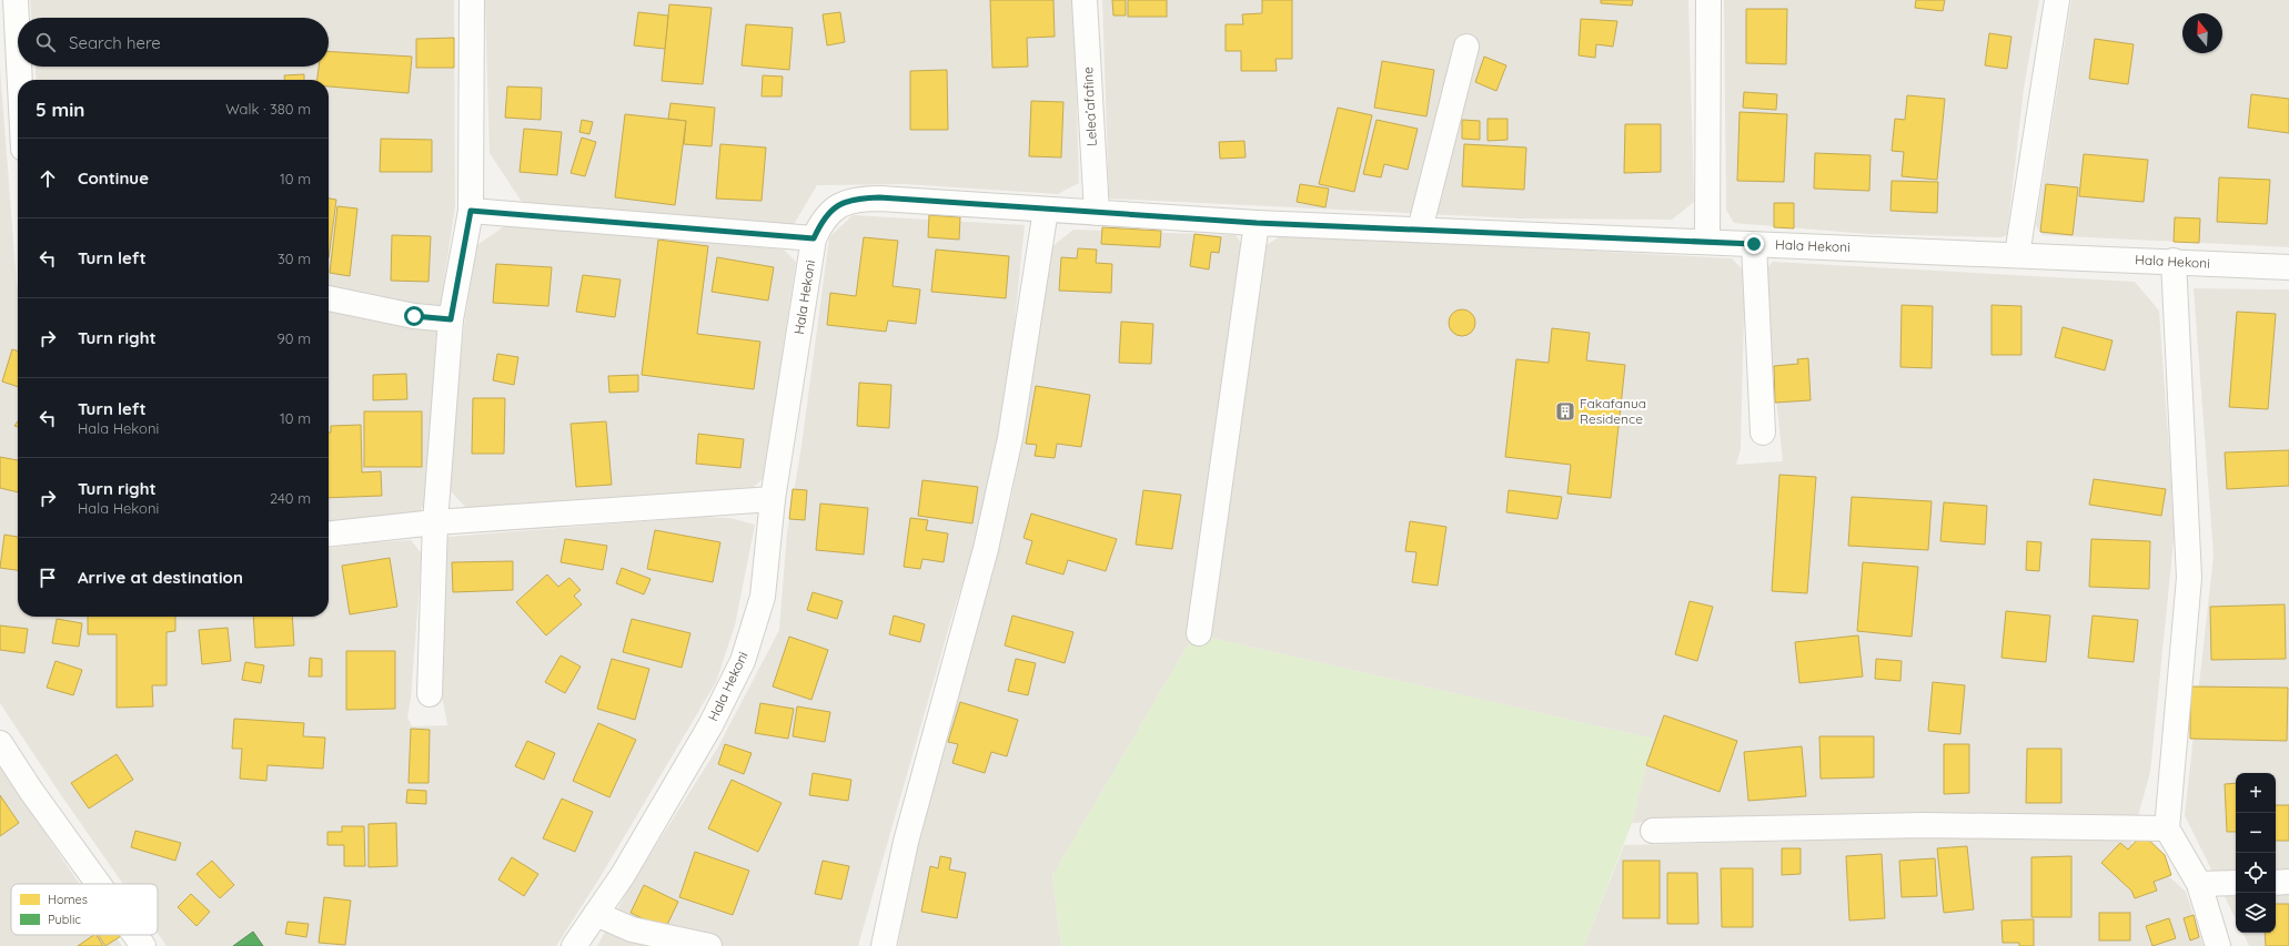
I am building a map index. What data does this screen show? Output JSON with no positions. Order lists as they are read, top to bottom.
{
  "streets": {
    "street": ["Lelea’afafine", "Hala Hekoni"]
  },
  "crossings": [
    ["Lelea’afafine", "Hala Hekoni"]
  ],
  "places": {
    "building": ["Fakafanua Residence"]
  },
  "legend": ["Homes", "Public"],
  "north": "top",
  "page": {
    "search": "Search here",
    "heading": ["5 min", "Walk · 380 m"],
    "list": [
      ["Continue", "10 m"],
      ["Turn left", "30 m"],
      ["Turn right", "90 m"],
      ["Turn left", "Hala Hekoni", "10 m"],
      ["Turn right", "Hala Hekoni", "240 m"],
      "Arrive at destination"
    ],
    "map_buttons": ["+", "−"]
  }
}
